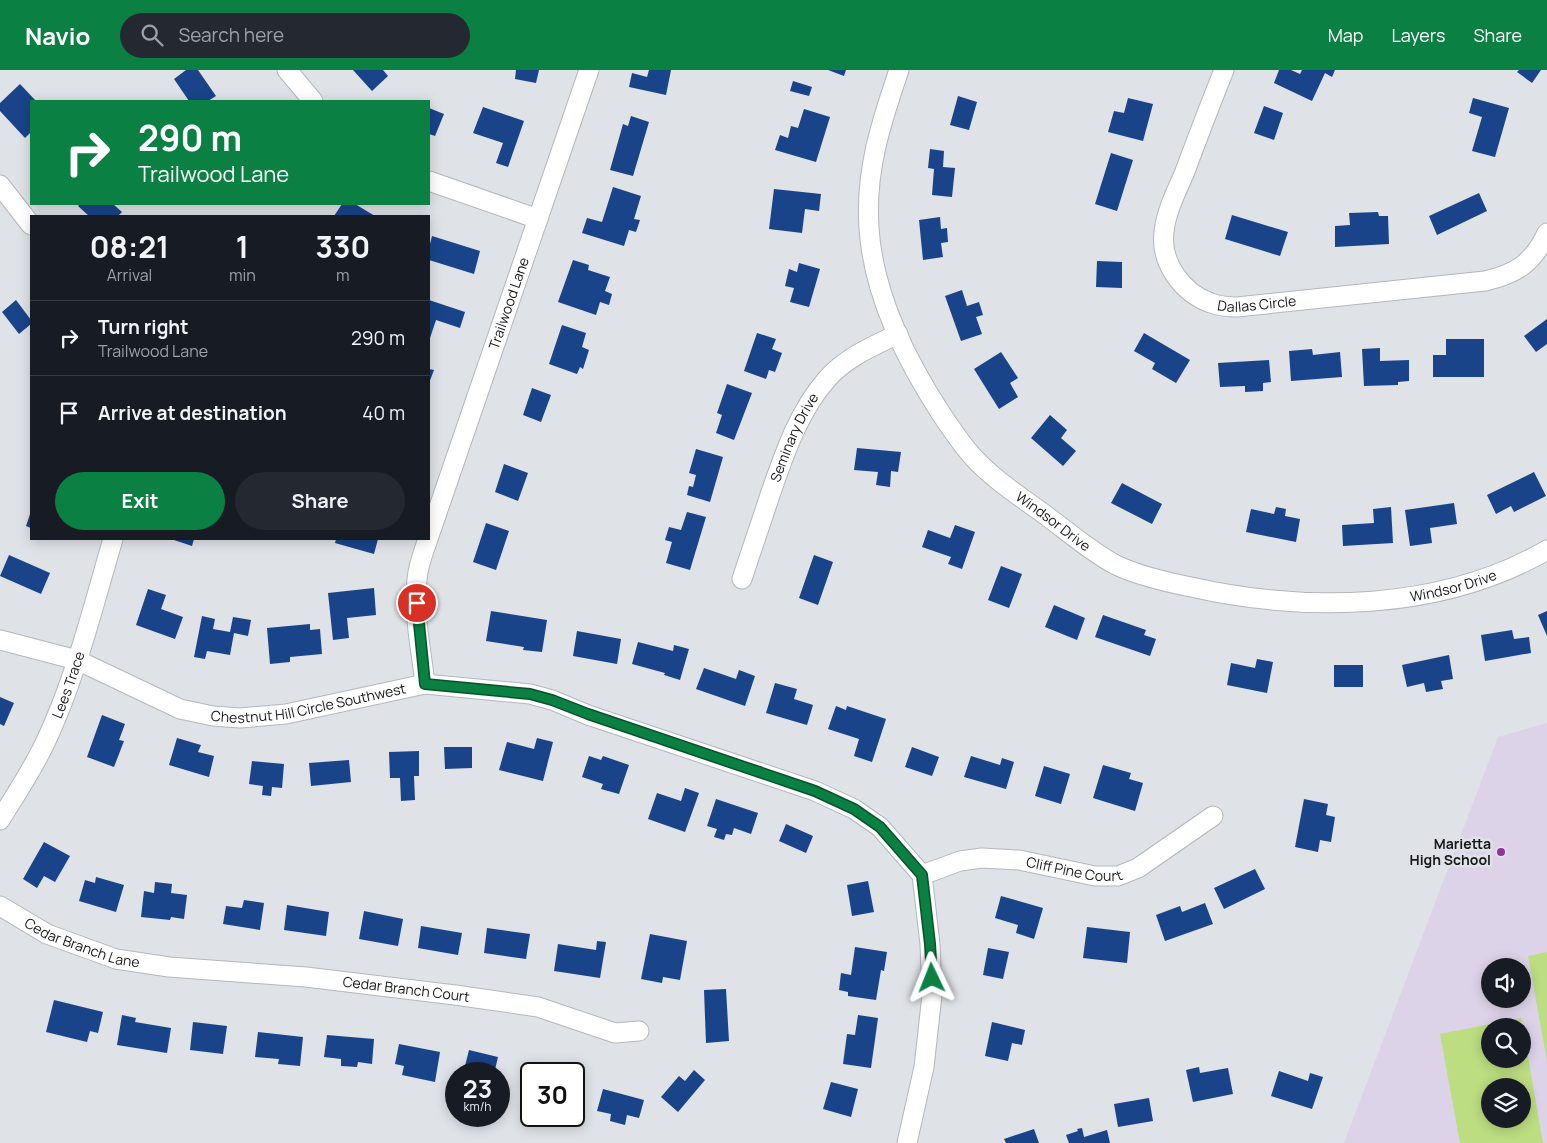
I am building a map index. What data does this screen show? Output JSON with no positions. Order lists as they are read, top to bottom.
{
  "streets": {
    "street": [
      "Dallas Circle",
      "Trailwood Lane",
      "Seminary Drive",
      "Windsor Drive",
      "Lees Trace",
      "Chestnut Hill Circle Southwest",
      "Cliff Pine Court",
      "Cedar Branch Lane",
      "Cedar Branch Court"
    ]
  },
  "crossings": [
    ["Trailwood Lane", "Chestnut Hill Circle Southwest"],
    ["Seminary Drive", "Windsor Drive"],
    ["Lees Trace", "Chestnut Hill Circle Southwest"],
    ["Chestnut Hill Circle Southwest", "Cliff Pine Court"],
    ["Cedar Branch Lane", "Cedar Branch Court"]
  ],
  "places": ["Marietta High School"],
  "page": {
    "header": "Navio",
    "search": "Search here",
    "nav": ["Map", "Layers", "Share"],
    "turn": ["290 m", "Trailwood Lane"],
    "eta": [
      "08:21",
      "Arrival",
      "1",
      "min",
      "330",
      "m"
    ],
    "list": [
      {
        "name": "Turn right",
        "note": "Trailwood Lane",
        "value": "290 m"
      },
      {
        "name": "Arrive at destination",
        "value": "40 m"
      }
    ],
    "buttons": ["Exit", "Share"],
    "speed": "23 km/h",
    "limit": "30"
  }
}
